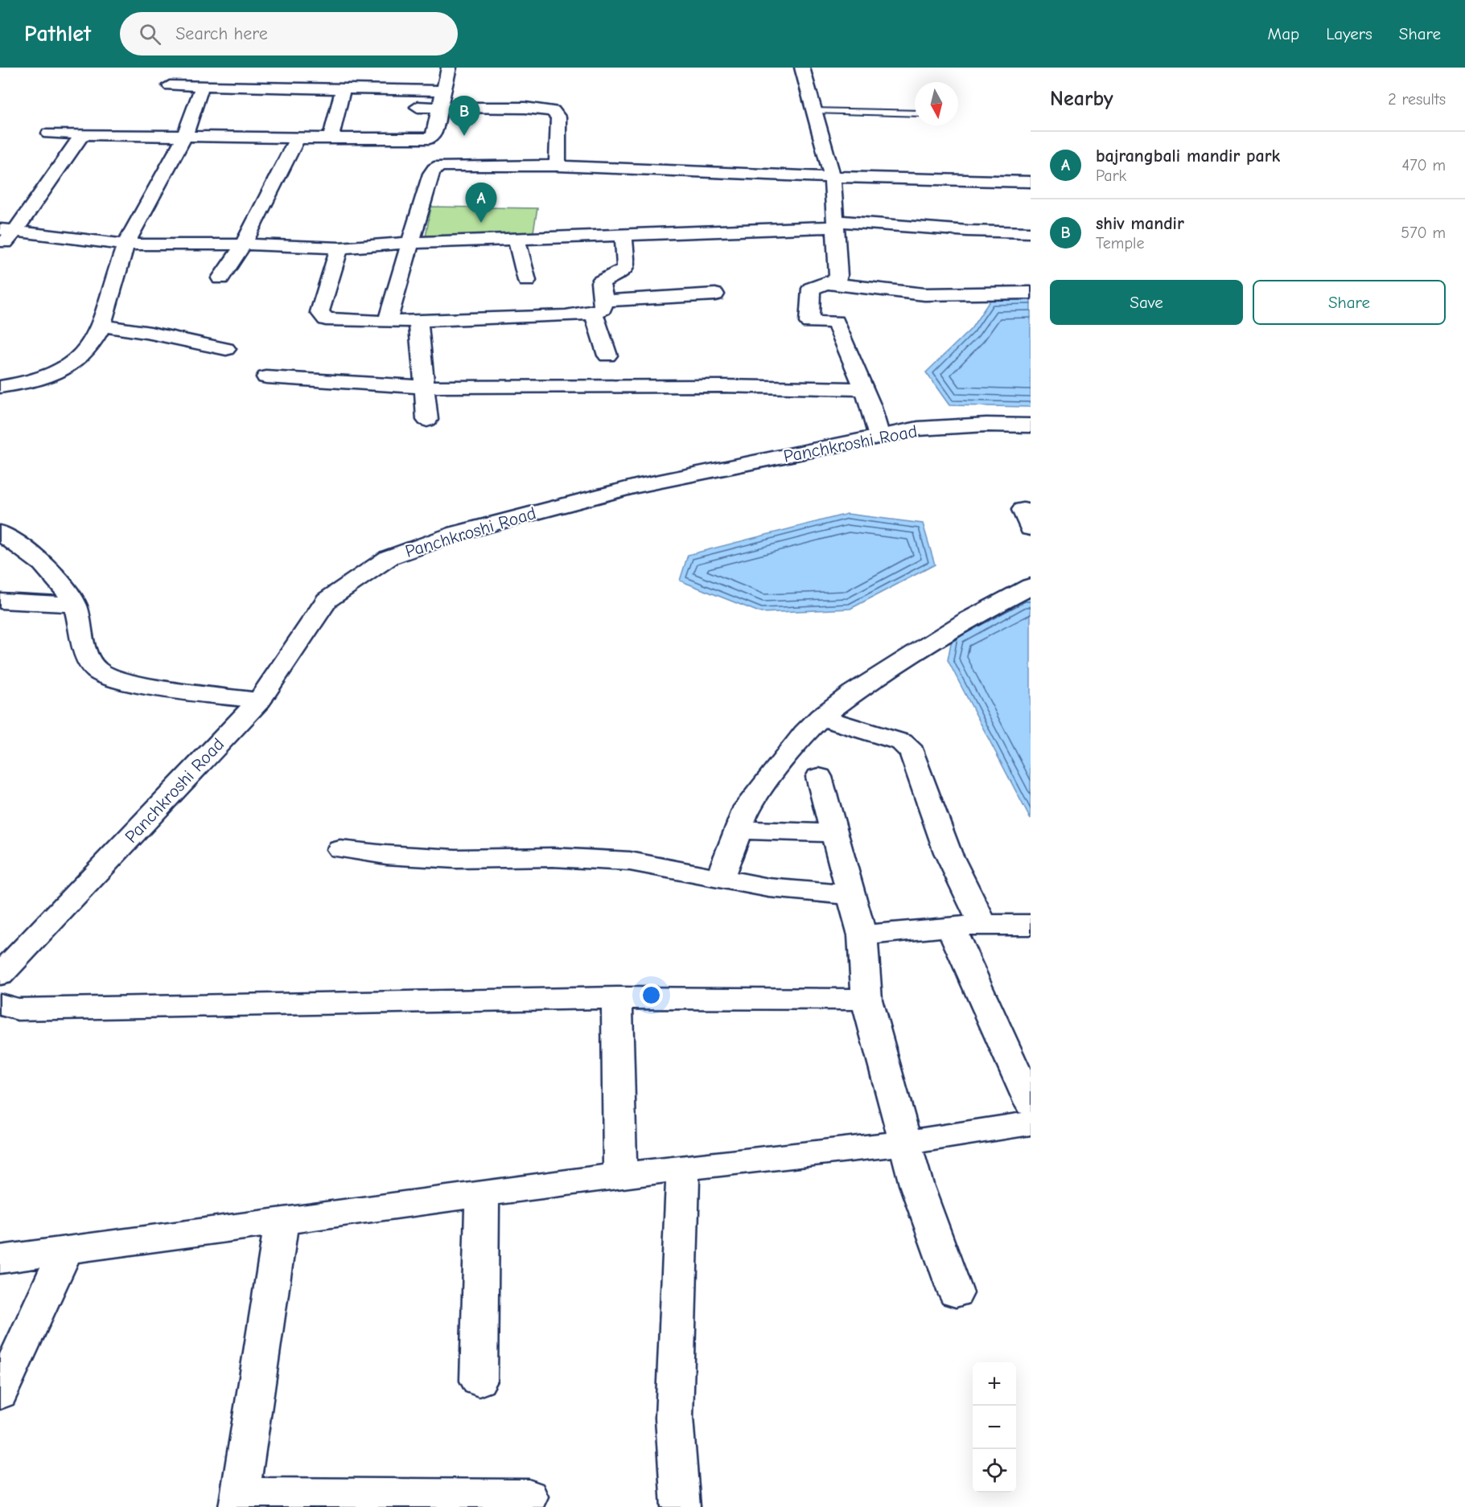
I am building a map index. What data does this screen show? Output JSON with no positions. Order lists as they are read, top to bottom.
{
  "streets": {
    "street": ["Panchkroshi Road"]
  },
  "north": "bottom",
  "page": {
    "header": "Pathlet",
    "search": "Search here",
    "nav": ["Map", "Layers", "Share"],
    "heading": ["Nearby", "2 results"],
    "pins": ["B", "A"],
    "list": [
      {
        "mark": "A",
        "name": "bajrangbali mandir park",
        "note": "Park",
        "value": "470 m"
      },
      {
        "mark": "B",
        "name": "shiv mandir",
        "note": "Temple",
        "value": "570 m"
      }
    ],
    "buttons": ["Save", "Share"],
    "map_buttons": ["+", "−"]
  }
}
